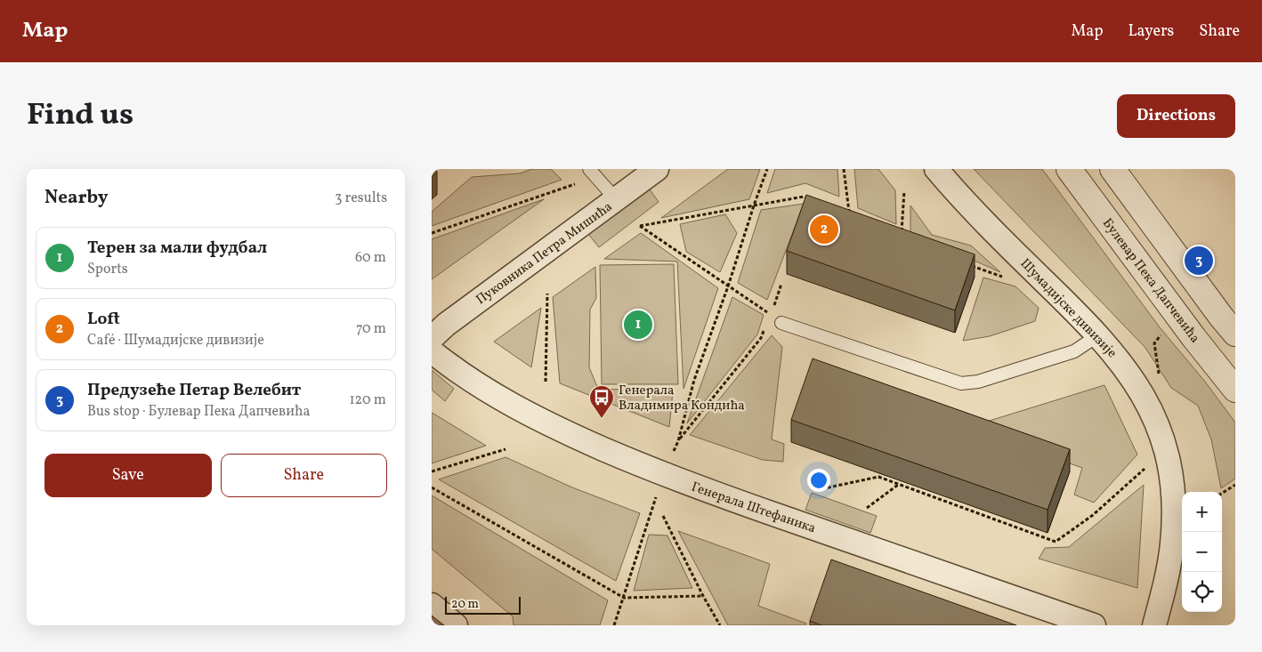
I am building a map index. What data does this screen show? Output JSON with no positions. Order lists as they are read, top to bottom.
{
  "streets": {
    "street": [
      "Пуковника Петра Мишића",
      "Булевар Пека Дапчевића",
      "Шумадијске дивизије",
      "Генерала Штефаника"
    ]
  },
  "places": {
    "bus stop": ["Генерала Владимира Кондића"]
  },
  "scale_bar": "20 m",
  "page": {
    "header": "Map",
    "nav": ["Map", "Layers", "Share"],
    "title": "Find us",
    "buttons": [
      "Directions",
      ["Save", "Share"]
    ],
    "heading": ["Nearby", "3 results"],
    "pins": ["2", "3", "1"],
    "list": [
      {
        "mark": "1",
        "name": "Терен за мали фудбал",
        "note": "Sports",
        "value": "60 m"
      },
      {
        "mark": "2",
        "name": "Loft",
        "note": "Café · Шумадијске дивизије",
        "value": "70 m"
      },
      {
        "mark": "3",
        "name": "Предузеће Петар Велебит",
        "note": "Bus stop · Булевар Пека Дапчевића",
        "value": "120 m"
      }
    ],
    "map_buttons": ["+", "−"],
    "scale": "20 m"
  }
}
